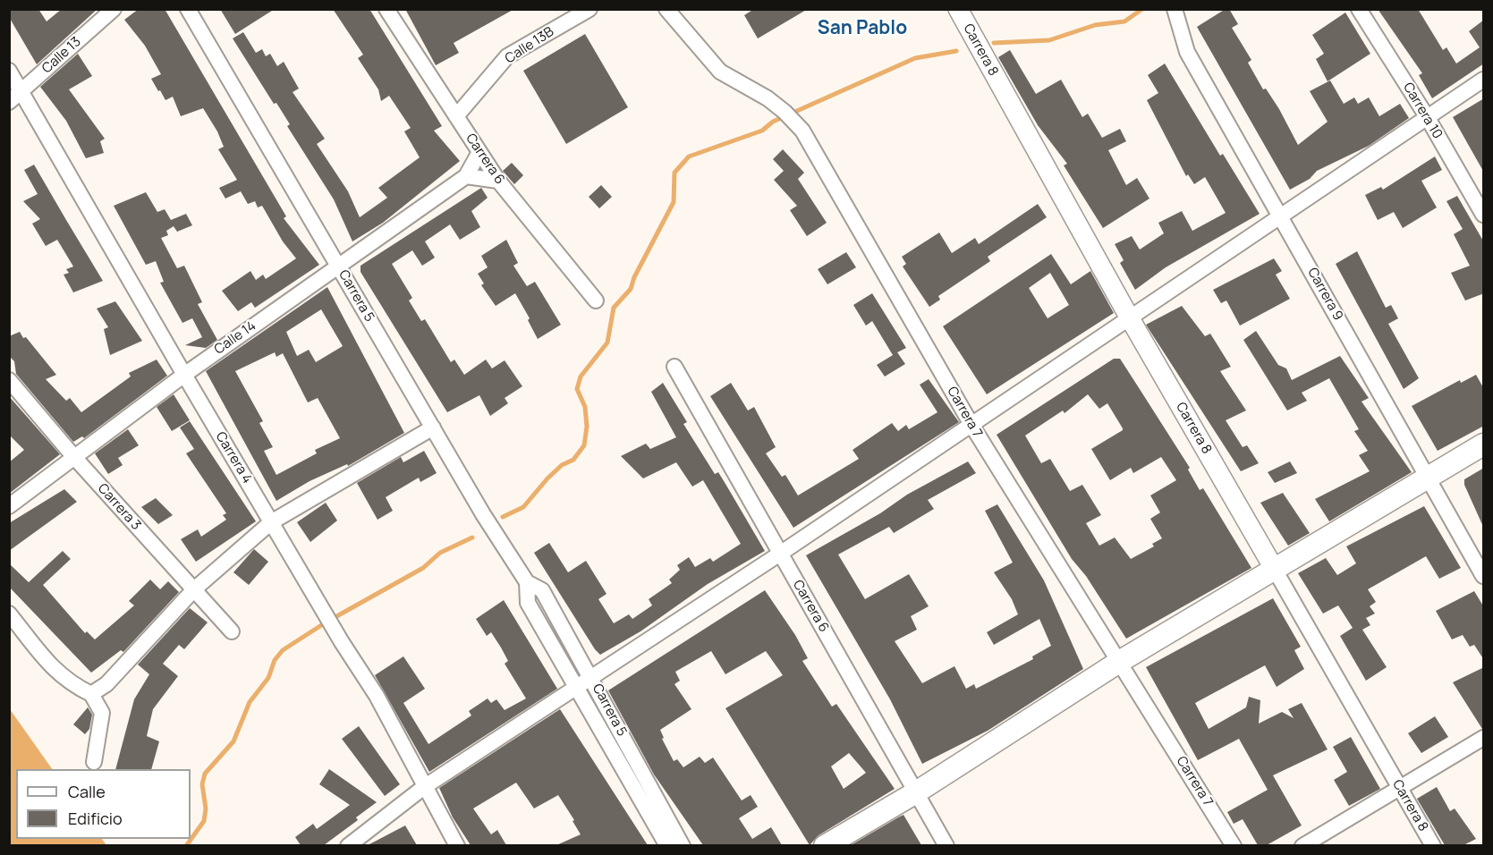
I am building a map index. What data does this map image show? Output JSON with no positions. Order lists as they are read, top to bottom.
{
  "streets": {
    "street": [
      "Calle 13B",
      "Carrera 8",
      "Calle 13",
      "Carrera 10",
      "Carrera 6",
      "Carrera 9",
      "Carrera 5",
      "Calle 14",
      "Carrera 7",
      "Carrera 4",
      "Carrera 3"
    ]
  },
  "crossings": [
    ["Calle 13B", "Carrera 6"],
    ["Calle 13", "Carrera 4"],
    ["Carrera 6", "Calle 14"],
    ["Carrera 5", "Calle 14"],
    ["Calle 14", "Carrera 4"],
    ["Calle 14", "Carrera 3"]
  ],
  "districts": ["San Pablo"],
  "legend": ["Calle", "Edificio"]
}
